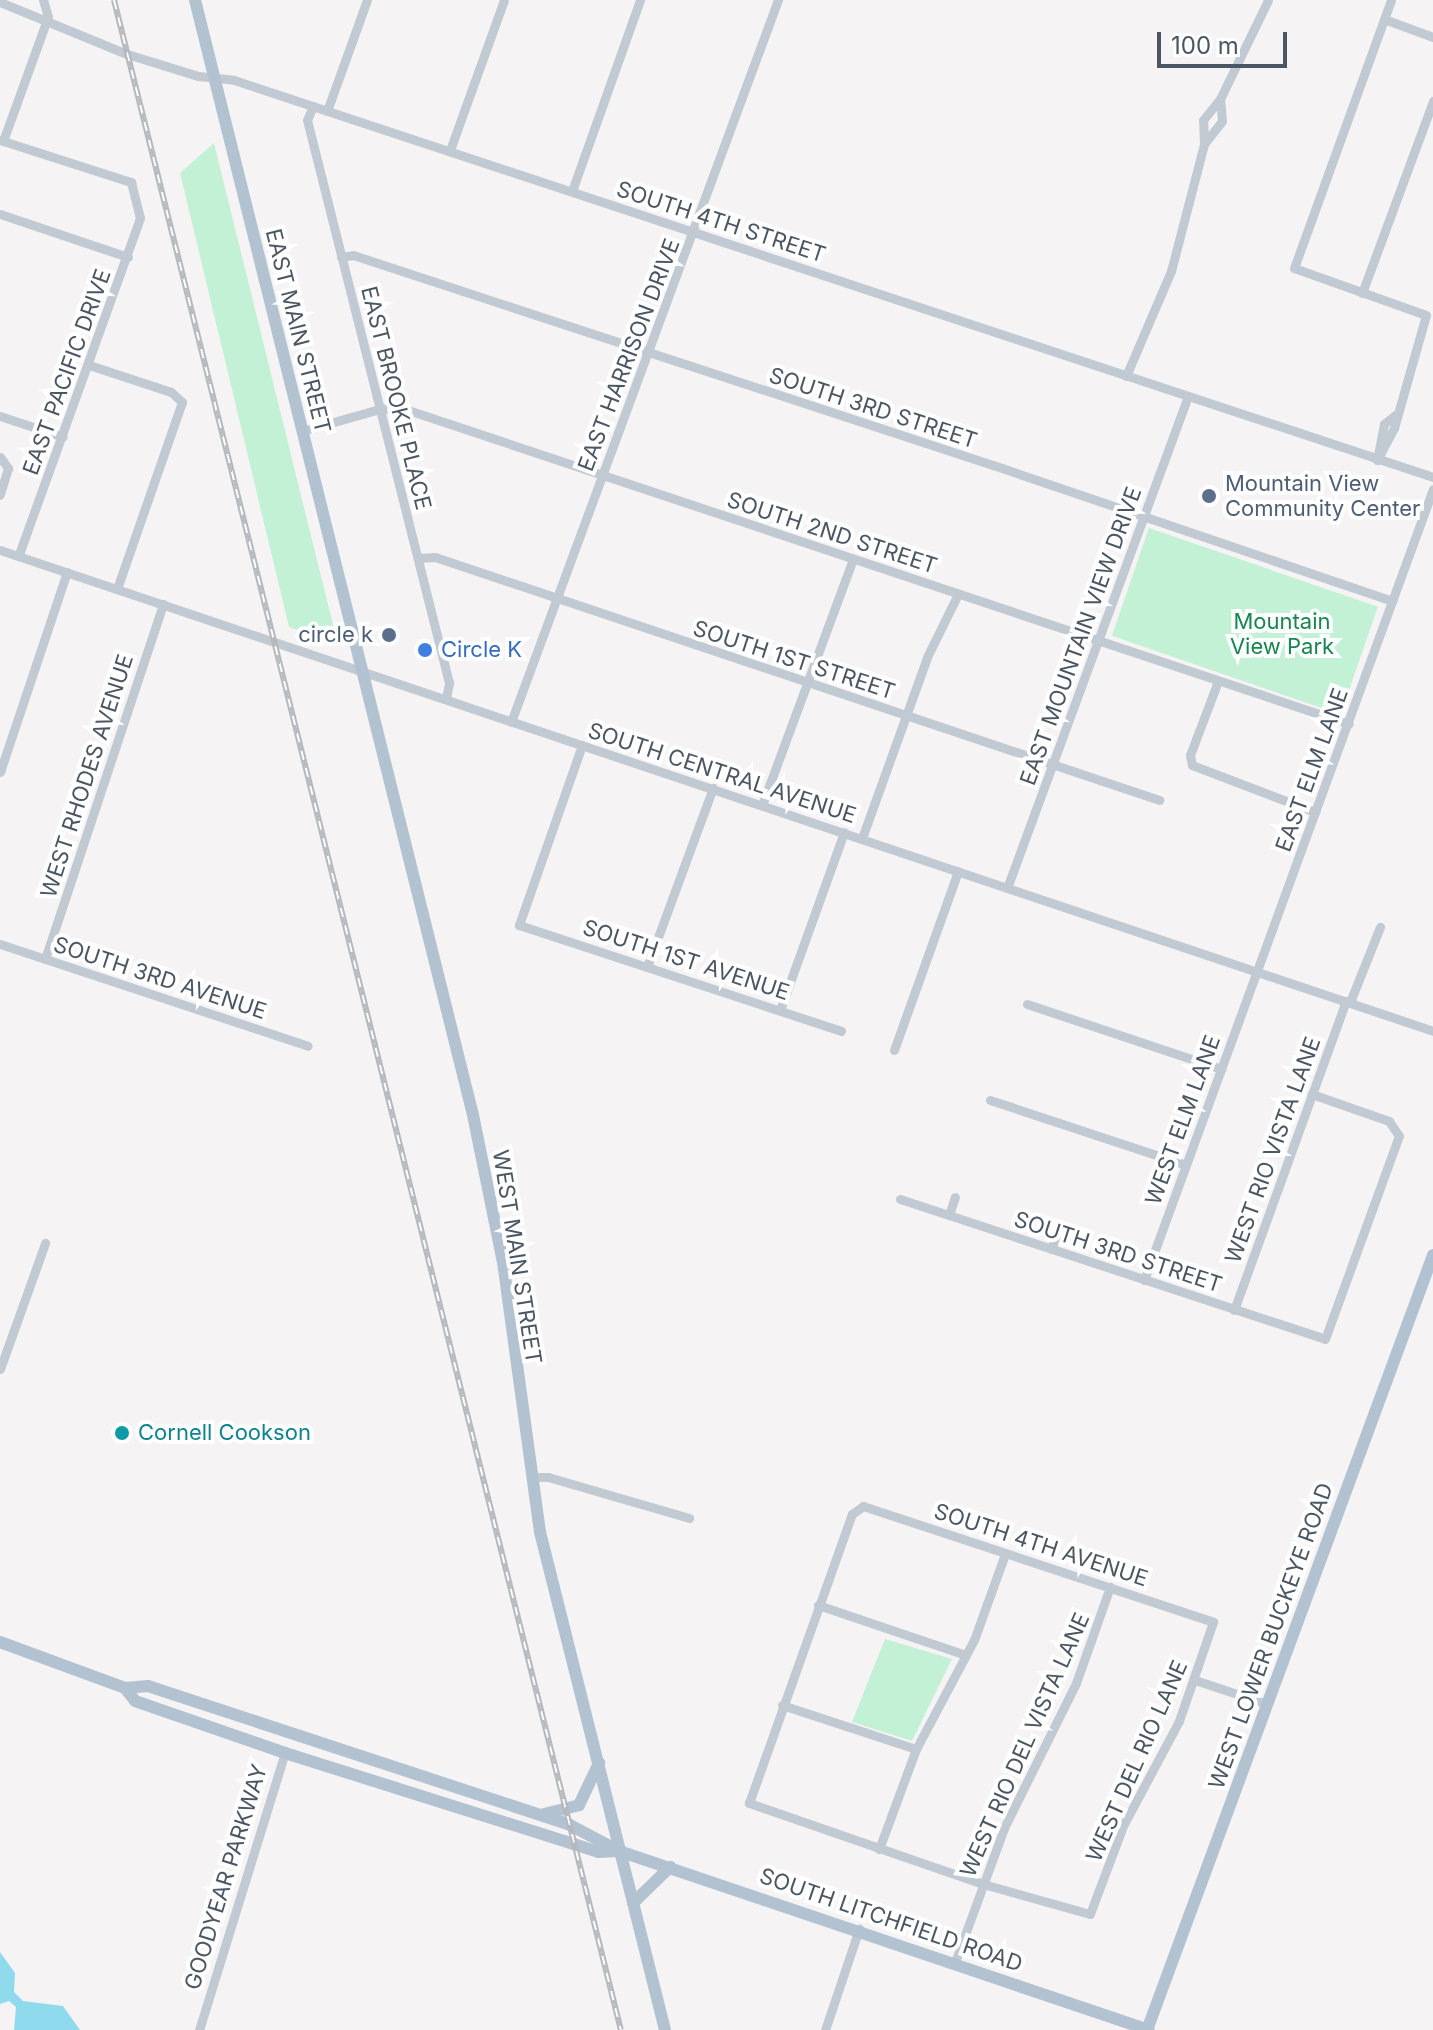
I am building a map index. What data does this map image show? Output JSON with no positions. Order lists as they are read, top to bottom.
{
  "streets": {
    "main road": [
      "EAST MAIN STREET",
      "WEST MAIN STREET",
      "WEST LOWER BUCKEYE ROAD",
      "GOODYEAR PARKWAY",
      "SOUTH LITCHFIELD ROAD"
    ],
    "street": [
      "SOUTH 4TH STREET",
      "EAST HARRISON DRIVE",
      "EAST PACIFIC DRIVE",
      "EAST BROOKE PLACE",
      "SOUTH 3RD STREET",
      "SOUTH 2ND STREET",
      "EAST MOUNTAIN VIEW DRIVE",
      "SOUTH 1ST STREET",
      "EAST ELM LANE",
      "SOUTH CENTRAL AVENUE",
      "WEST RHODES AVENUE",
      "SOUTH 1ST AVENUE",
      "SOUTH 3RD AVENUE",
      "WEST ELM LANE",
      "WEST RIO VISTA LANE",
      "SOUTH 4TH AVENUE",
      "WEST RIO DEL VISTA LANE",
      "WEST DEL RIO LANE"
    ]
  },
  "crossings": [
    ["SOUTH 4TH STREET", "EAST MAIN STREET"],
    ["SOUTH 4TH STREET", "EAST HARRISON DRIVE"],
    ["SOUTH 4TH STREET", "EAST BROOKE PLACE"],
    ["SOUTH 4TH STREET", "EAST MOUNTAIN VIEW DRIVE"],
    ["EAST MAIN STREET", "SOUTH 2ND STREET"],
    ["EAST MAIN STREET", "SOUTH CENTRAL AVENUE"],
    ["EAST MAIN STREET", "WEST MAIN STREET"],
    ["EAST HARRISON DRIVE", "SOUTH 3RD STREET"],
    ["EAST HARRISON DRIVE", "SOUTH 2ND STREET"],
    ["EAST HARRISON DRIVE", "SOUTH 1ST STREET"],
    ["EAST HARRISON DRIVE", "SOUTH CENTRAL AVENUE"],
    ["EAST PACIFIC DRIVE", "SOUTH CENTRAL AVENUE"],
    ["EAST BROOKE PLACE", "SOUTH 3RD STREET"],
    ["EAST BROOKE PLACE", "SOUTH 2ND STREET"],
    ["EAST BROOKE PLACE", "SOUTH 1ST STREET"],
    ["EAST BROOKE PLACE", "SOUTH CENTRAL AVENUE"],
    ["SOUTH 3RD STREET", "EAST MOUNTAIN VIEW DRIVE"],
    ["SOUTH 3RD STREET", "EAST ELM LANE"],
    ["SOUTH 3RD STREET", "WEST ELM LANE"],
    ["SOUTH 3RD STREET", "WEST RIO VISTA LANE"],
    ["SOUTH 2ND STREET", "EAST MOUNTAIN VIEW DRIVE"],
    ["SOUTH 2ND STREET", "EAST ELM LANE"],
    ["EAST MOUNTAIN VIEW DRIVE", "SOUTH 1ST STREET"],
    ["EAST MOUNTAIN VIEW DRIVE", "SOUTH CENTRAL AVENUE"],
    ["EAST ELM LANE", "SOUTH CENTRAL AVENUE"],
    ["EAST ELM LANE", "WEST ELM LANE"],
    ["SOUTH CENTRAL AVENUE", "WEST RHODES AVENUE"],
    ["SOUTH CENTRAL AVENUE", "SOUTH 1ST AVENUE"],
    ["SOUTH CENTRAL AVENUE", "WEST ELM LANE"],
    ["SOUTH CENTRAL AVENUE", "WEST RIO VISTA LANE"],
    ["SOUTH CENTRAL AVENUE", "WEST MAIN STREET"],
    ["WEST RHODES AVENUE", "SOUTH 3RD AVENUE"],
    ["WEST MAIN STREET", "SOUTH LITCHFIELD ROAD"],
    ["SOUTH 4TH AVENUE", "WEST RIO DEL VISTA LANE"],
    ["SOUTH 4TH AVENUE", "WEST DEL RIO LANE"],
    ["WEST LOWER BUCKEYE ROAD", "SOUTH LITCHFIELD ROAD"],
    ["WEST RIO DEL VISTA LANE", "WEST DEL RIO LANE"],
    ["WEST RIO DEL VISTA LANE", "SOUTH LITCHFIELD ROAD"],
    ["GOODYEAR PARKWAY", "SOUTH LITCHFIELD ROAD"]
  ],
  "parks": ["Mountain View Park"],
  "places": [
    "Mountain View Community Center",
    "circle k",
    "Circle K",
    "Cornell Cookson"
  ],
  "scale_bar": "100 m"
}
